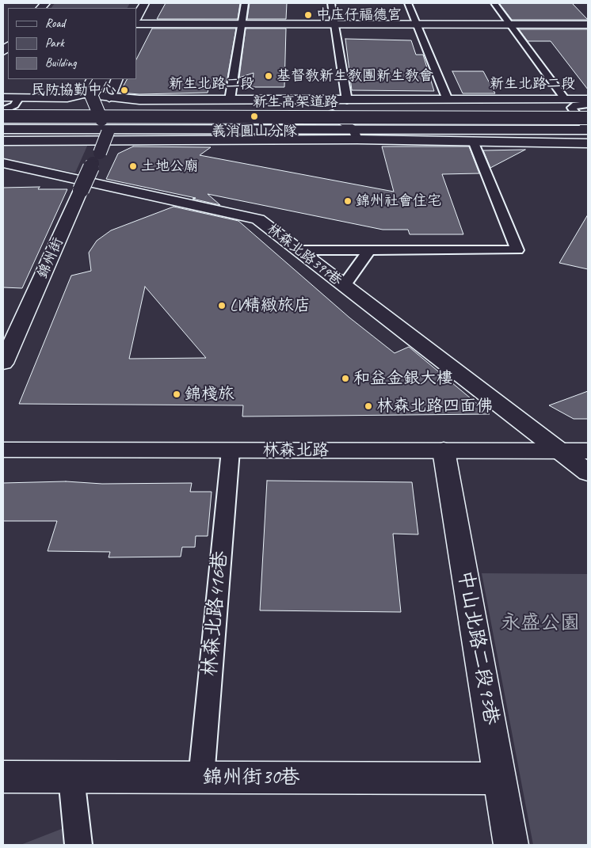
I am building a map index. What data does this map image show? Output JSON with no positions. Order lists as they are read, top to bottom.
{
  "streets": {
    "main road": [
      "新生北路二段",
      "新生高架道路",
      "林森北路399巷",
      "錦州街",
      "林森北路",
      "中山北路二段93巷",
      "錦州街30巷"
    ],
    "lane": ["林森北路416巷"]
  },
  "crossings": [
    ["林森北路399巷", "林森北路"],
    ["林森北路", "林森北路416巷"],
    ["林森北路", "中山北路二段93巷"],
    ["林森北路416巷", "錦州街30巷"],
    ["中山北路二段93巷", "錦州街30巷"]
  ],
  "parks": ["永盛公園"],
  "places": [
    "中庒仔福德宮",
    "基督教新生教團新生教會",
    "民防協勤中心",
    "義消圓山分隊",
    "土地公廟",
    "錦州社會住宅",
    "LV精緻旅店",
    "和益金銀大樓",
    "錦棧旅",
    "林森北路四面佛"
  ],
  "legend": ["Road", "Park", "Building"]
}
